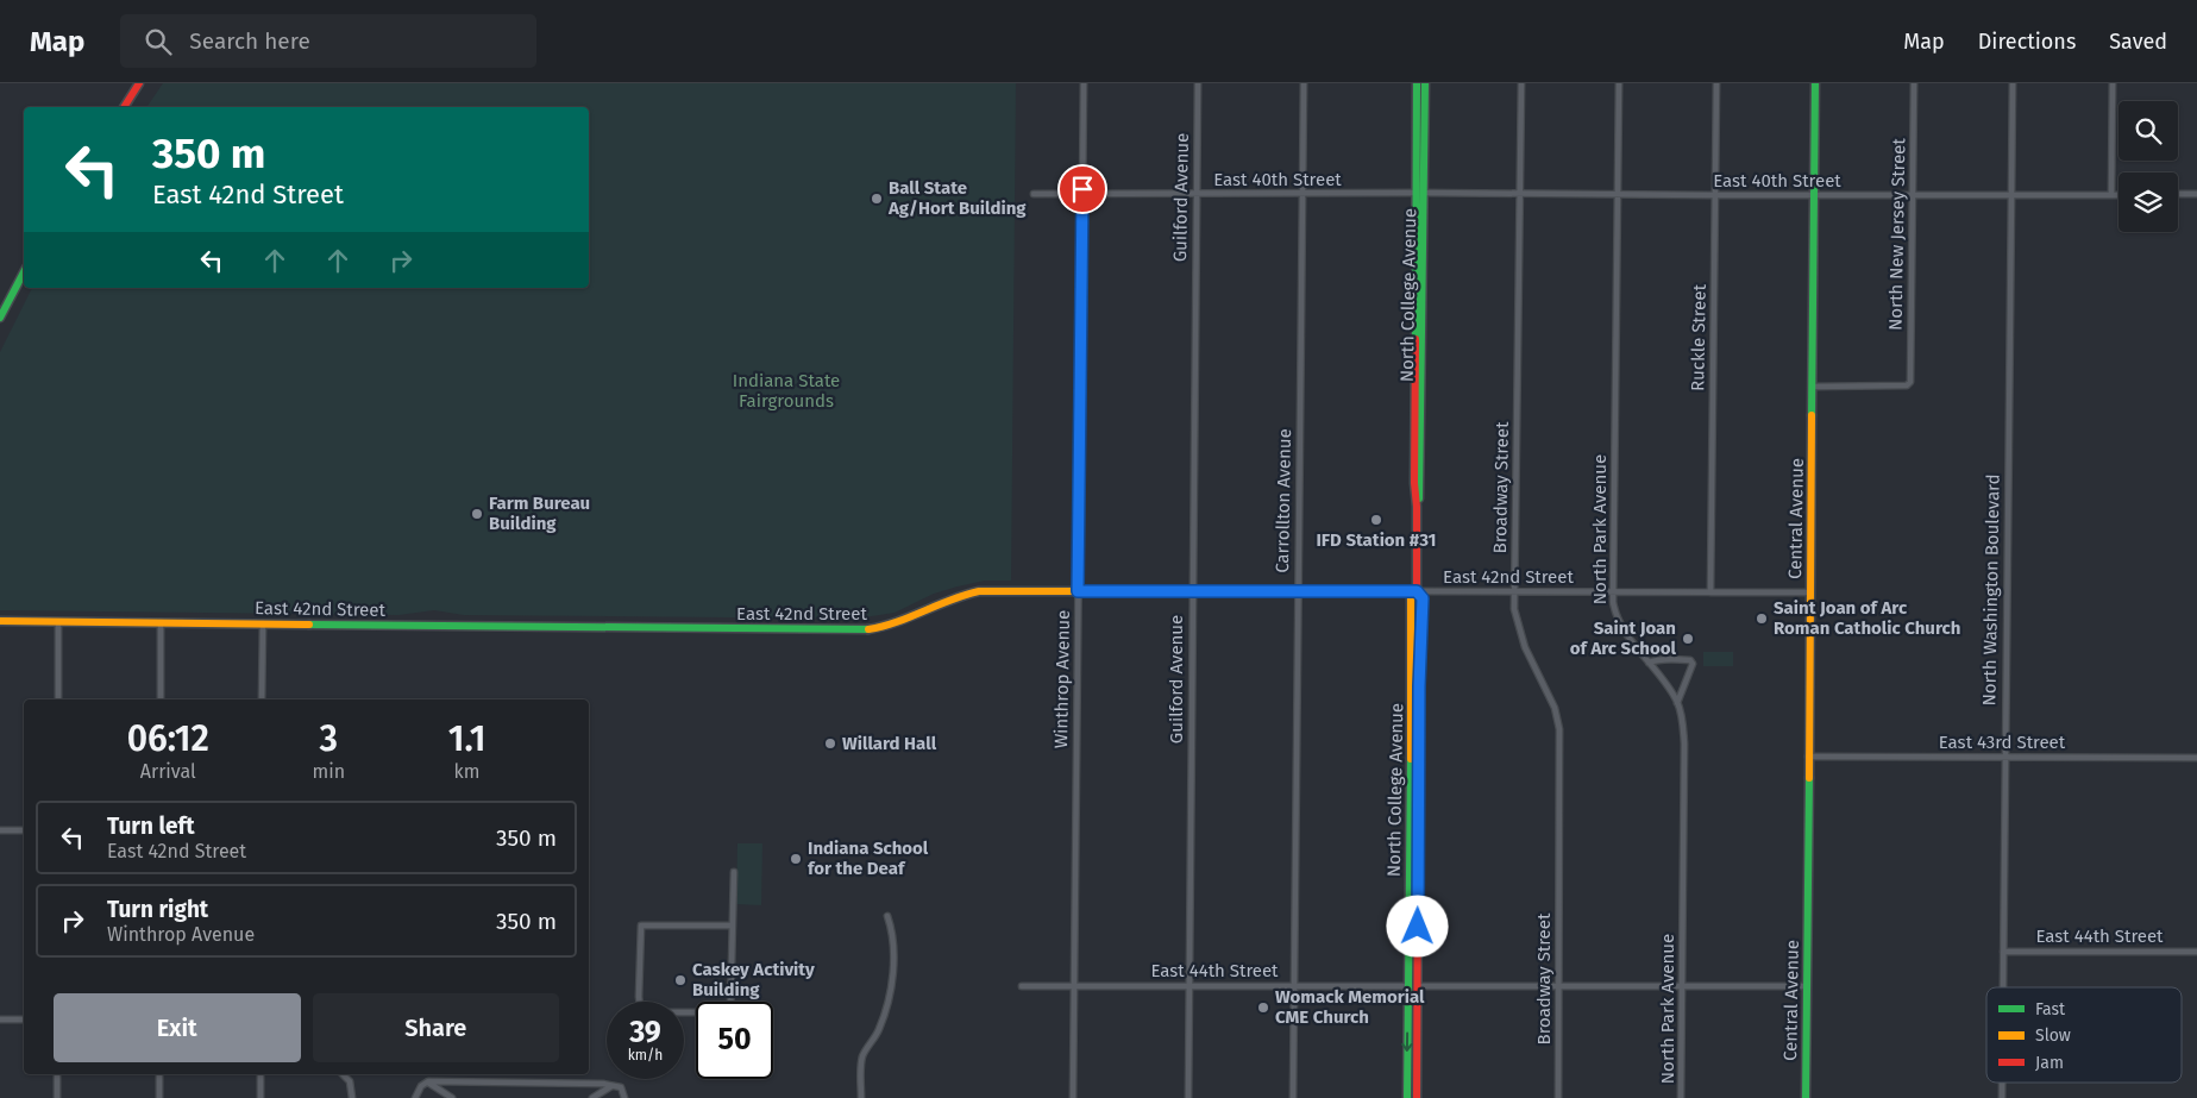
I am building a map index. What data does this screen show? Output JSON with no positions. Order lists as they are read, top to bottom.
{
  "streets": {
    "main road": ["North College Avenue", "Central Avenue", "East 42nd Street"],
    "street": [
      "East 40th Street",
      "Guilford Avenue",
      "North New Jersey Street",
      "Ruckle Street",
      "Broadway Street",
      "Carrollton Avenue",
      "North Park Avenue",
      "North Washington Boulevard",
      "Winthrop Avenue",
      "East 43rd Street",
      "East 44th Street"
    ]
  },
  "crossings": [
    ["East 40th Street", "Guilford Avenue"],
    ["East 40th Street", "North New Jersey Street"],
    ["East 40th Street", "North College Avenue"],
    ["East 40th Street", "Ruckle Street"],
    ["East 40th Street", "Broadway Street"],
    ["East 40th Street", "Carrollton Avenue"],
    ["East 40th Street", "Central Avenue"],
    ["East 40th Street", "North Park Avenue"],
    ["East 40th Street", "North Washington Boulevard"],
    ["East 40th Street", "Winthrop Avenue"],
    ["Guilford Avenue", "East 42nd Street"],
    ["Guilford Avenue", "East 44th Street"],
    ["North New Jersey Street", "Central Avenue"],
    ["North College Avenue", "East 42nd Street"],
    ["North College Avenue", "East 44th Street"],
    ["Ruckle Street", "East 42nd Street"],
    ["Broadway Street", "East 42nd Street"],
    ["Broadway Street", "East 44th Street"],
    ["Carrollton Avenue", "East 42nd Street"],
    ["Carrollton Avenue", "East 44th Street"],
    ["Central Avenue", "East 42nd Street"],
    ["Central Avenue", "East 43rd Street"],
    ["Central Avenue", "East 44th Street"],
    ["North Park Avenue", "East 42nd Street"],
    ["North Park Avenue", "East 44th Street"],
    ["East 42nd Street", "Winthrop Avenue"],
    ["North Washington Boulevard", "East 43rd Street"],
    ["North Washington Boulevard", "East 44th Street"],
    ["Winthrop Avenue", "East 44th Street"]
  ],
  "parks": ["Indiana State Fairgrounds"],
  "places": [
    "Ball State Ag/Hort Building",
    "Farm Bureau Building",
    "IFD Station #31",
    "Saint Joan of Arc Roman Catholic Church",
    "Saint Joan of Arc School",
    "Willard Hall",
    "Indiana School for the Deaf",
    "Caskey Activity Building",
    "Womack Memorial CME Church"
  ],
  "legend": ["Fast", "Slow", "Jam"],
  "page": {
    "header": "Map",
    "search": "Search here",
    "nav": ["Map", "Directions", "Saved"],
    "turn": ["350 m", "East 42nd Street"],
    "eta": [
      "06:12",
      "Arrival",
      "3",
      "min",
      "1.1",
      "km"
    ],
    "list": [
      {
        "name": "Turn left",
        "note": "East 42nd Street",
        "value": "350 m"
      },
      {
        "name": "Turn right",
        "note": "Winthrop Avenue",
        "value": "350 m"
      }
    ],
    "buttons": ["Exit", "Share"],
    "speed": "39 km/h",
    "limit": "50"
  }
}
